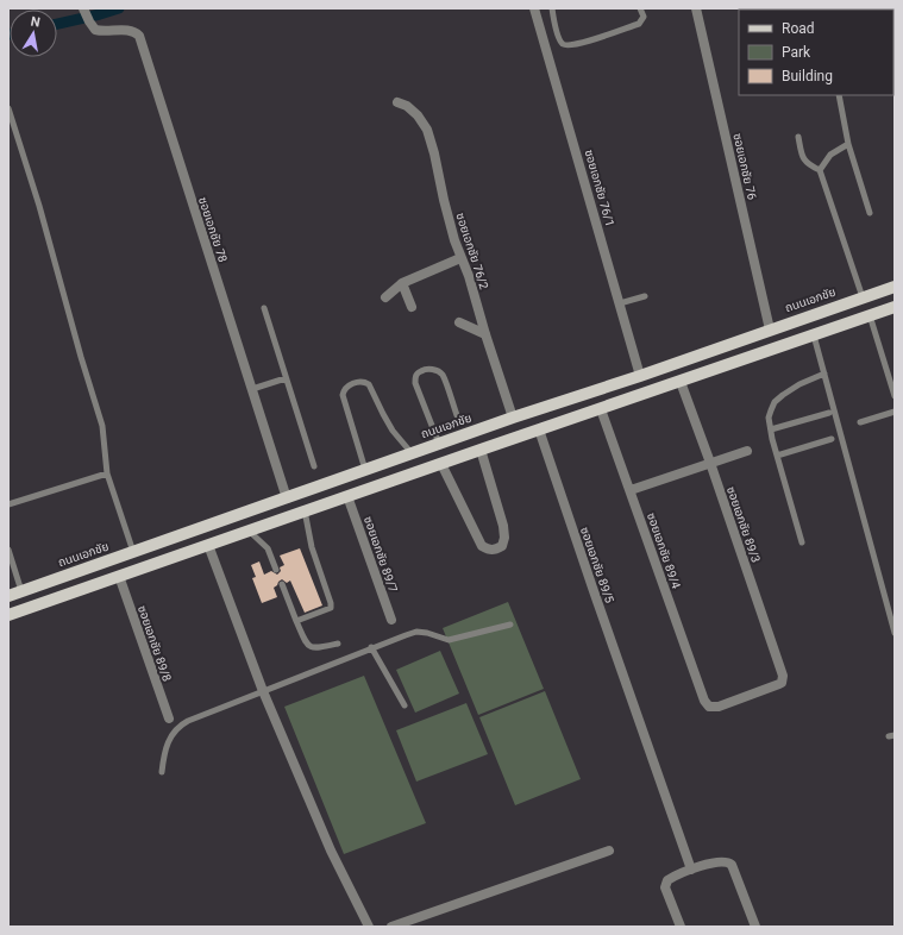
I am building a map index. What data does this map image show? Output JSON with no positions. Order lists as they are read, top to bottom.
{
  "streets": {
    "main road": ["ถนนเอกชัย"],
    "street": [
      "ซอยเอกชัย 76",
      "ซอยเอกชัย 76/1",
      "ซอยเอกชัย 78",
      "ซอยเอกชัย 76/2",
      "ซอยเอกชัย 89/3",
      "ซอยเอกชัย 89/4",
      "ซอยเอกชัย 89/7",
      "ซอยเอกชัย 89/5",
      "ซอยเอกชัย 89/8"
    ]
  },
  "crossings": [
    ["ซอยเอกชัย 76", "ถนนเอกชัย"],
    ["ซอยเอกชัย 76/1", "ถนนเอกชัย"],
    ["ซอยเอกชัย 78", "ถนนเอกชัย"],
    ["ซอยเอกชัย 76/2", "ถนนเอกชัย"],
    ["ซอยเอกชัย 89/3", "ซอยเอกชัย 89/4"]
  ],
  "legend": ["Road", "Park", "Building"],
  "north": "top"
}
